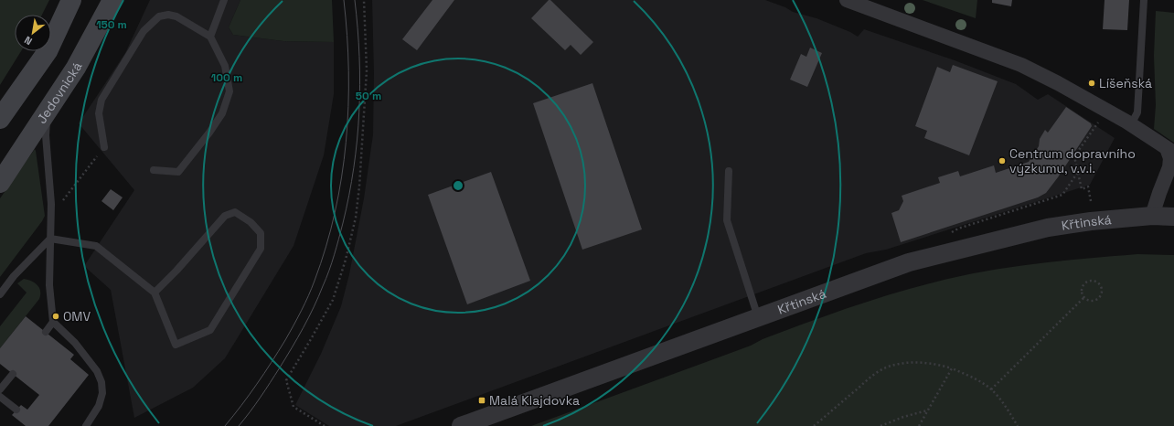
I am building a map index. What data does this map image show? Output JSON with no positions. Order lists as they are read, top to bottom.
{
  "streets": {
    "main road": ["Jedovnická"],
    "street": ["Křtinská"]
  },
  "places": {
    "other": ["Líšeňská", "Centrum dopravního výzkumu, v.v.i.", "OMV"],
    "transit": ["Malá Klajdovka"]
  },
  "north": "bottom left",
  "rings": ["150 m", "100 m", "50 m"]
}
